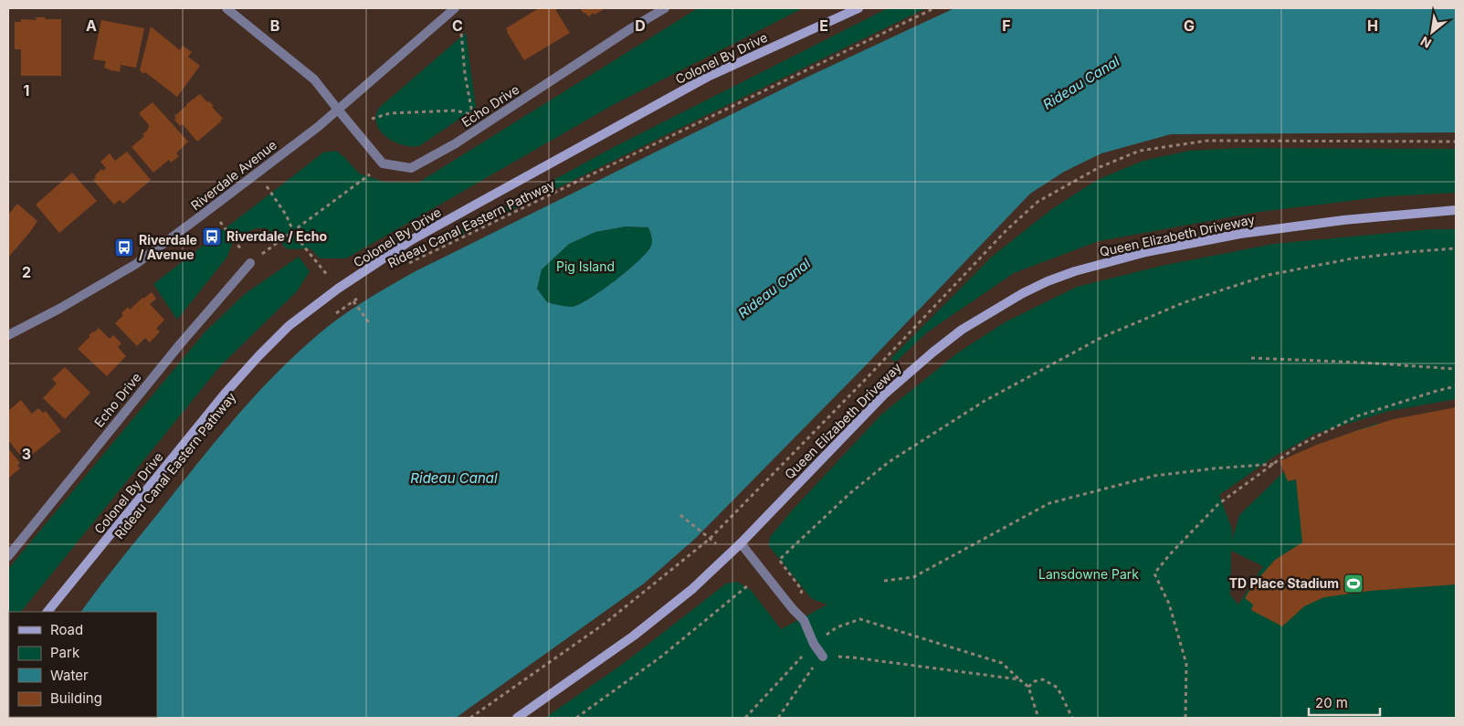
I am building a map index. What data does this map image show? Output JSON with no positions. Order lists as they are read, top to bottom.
{
  "streets": {
    "main road": ["Colonel By Drive", "Queen Elizabeth Driveway"],
    "street": ["Echo Drive", "Riverdale Avenue"],
    "path": ["Rideau Canal Eastern Pathway"]
  },
  "water": ["Rideau Canal"],
  "parks": ["Pig Island", "Lansdowne Park"],
  "places": {
    "bus stop": ["Riverdale / Echo", "Riverdale / Avenue"],
    "sports": ["TD Place Stadium"]
  },
  "legend": [
    "Road",
    "Park",
    "Water",
    "Building"
  ],
  "scale_bar": "20 m",
  "north": "bottom left",
  "grid": {
    "columns": [
      "A",
      "B",
      "C",
      "D",
      "E",
      "F",
      "G",
      "H"
    ],
    "rows": ["1", "2", "3"]
  }
}
